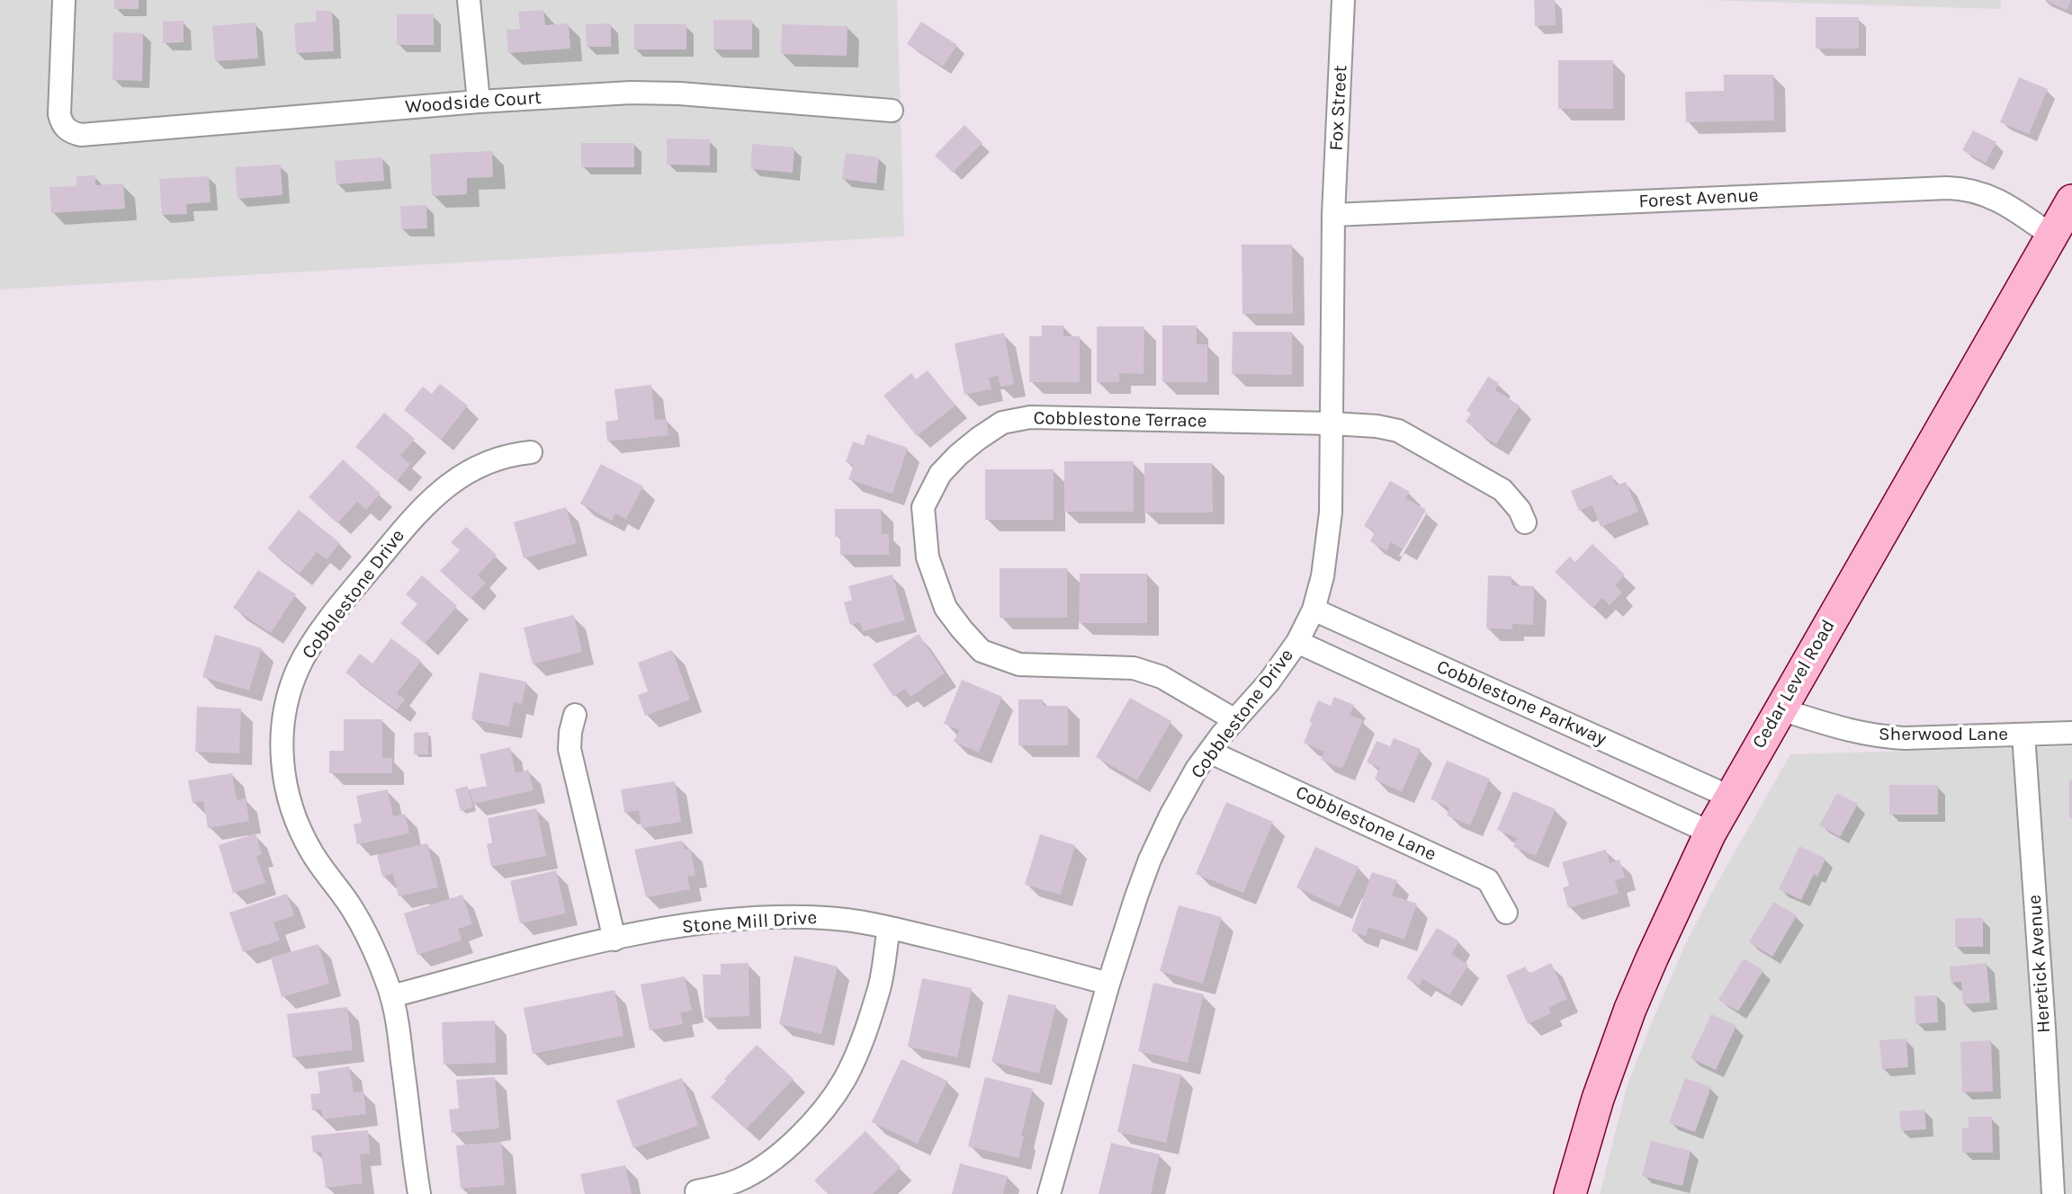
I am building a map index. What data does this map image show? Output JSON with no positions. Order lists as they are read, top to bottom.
{
  "streets": {
    "main road": ["Cedar Level Road"],
    "street": [
      "Woodside Court",
      "Fox Street",
      "Forest Avenue",
      "Cobblestone Terrace",
      "Cobblestone Drive",
      "Cobblestone Parkway",
      "Sherwood Lane",
      "Cobblestone Lane",
      "Stone Mill Drive",
      "Heretick Avenue"
    ]
  },
  "crossings": [
    ["Fox Street", "Forest Avenue"],
    ["Fox Street", "Cobblestone Drive"],
    ["Forest Avenue", "Cobblestone Drive"],
    ["Forest Avenue", "Cedar Level Road"],
    ["Cobblestone Terrace", "Cobblestone Drive"],
    ["Cobblestone Drive", "Cobblestone Parkway"],
    ["Cobblestone Drive", "Cobblestone Lane"],
    ["Cobblestone Drive", "Stone Mill Drive"],
    ["Cedar Level Road", "Cobblestone Parkway"],
    ["Cedar Level Road", "Sherwood Lane"],
    ["Sherwood Lane", "Heretick Avenue"]
  ]
}
